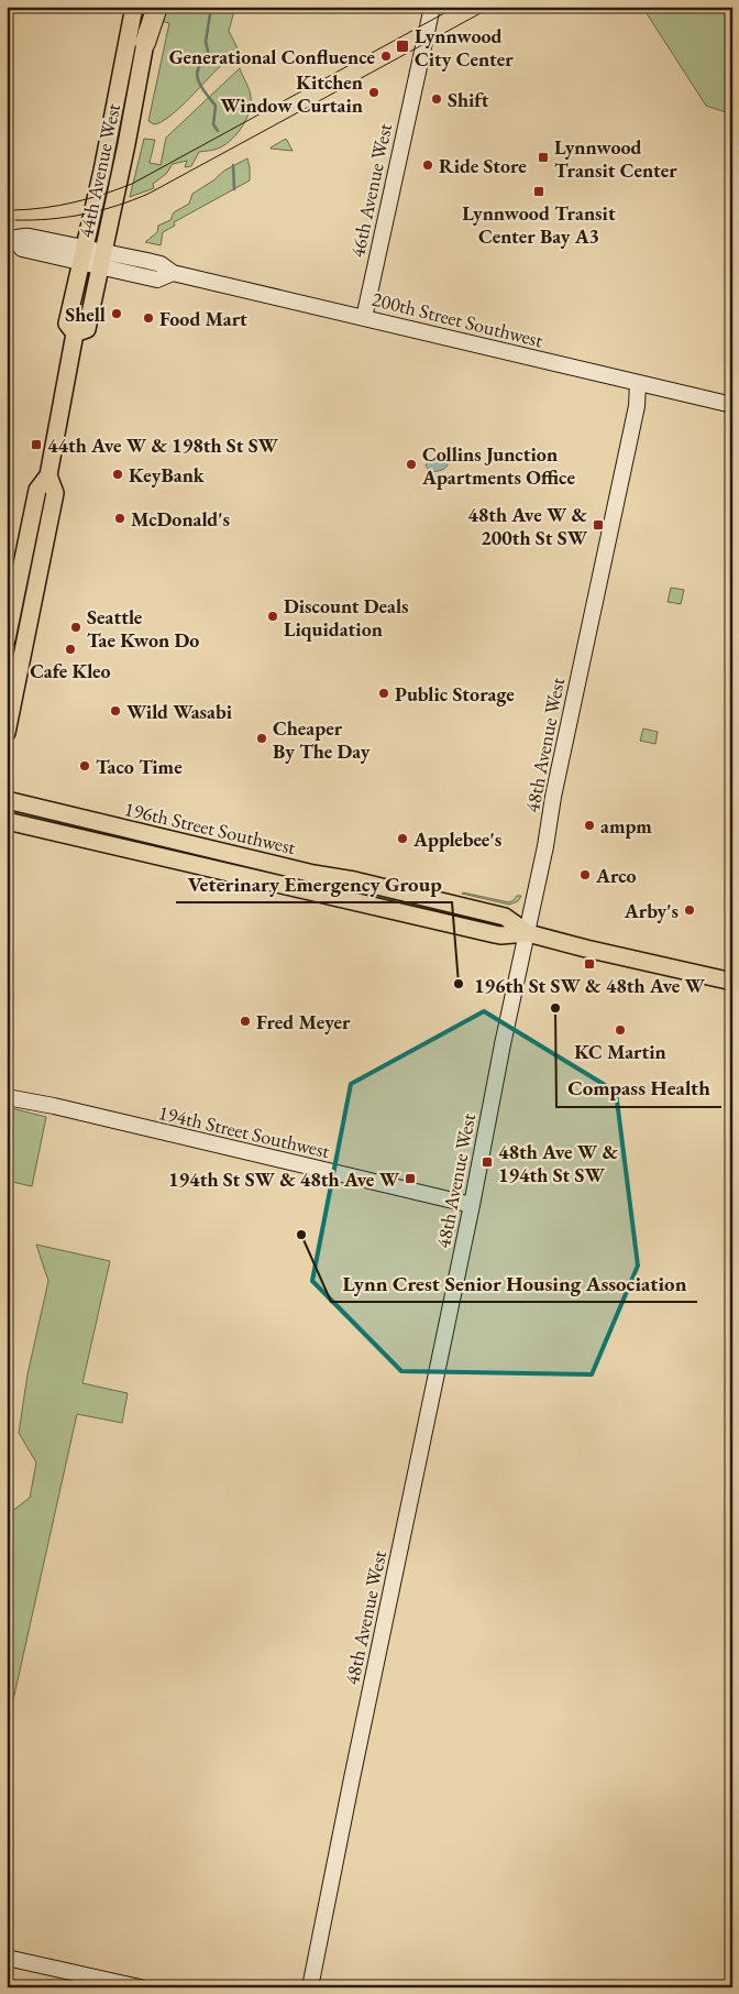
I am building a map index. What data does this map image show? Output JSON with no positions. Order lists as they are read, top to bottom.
{
  "streets": {
    "main road": ["44th Avenue West", "196th Street Southwest"],
    "street": [
      "46th Avenue West",
      "200th Street Southwest",
      "48th Avenue West",
      "194th Street Southwest"
    ]
  },
  "crossings": [
    ["44th Avenue West", "200th Street Southwest"],
    ["46th Avenue West", "200th Street Southwest"],
    ["200th Street Southwest", "48th Avenue West"],
    ["48th Avenue West", "196th Street Southwest"],
    ["48th Avenue West", "194th Street Southwest"]
  ],
  "places": {
    "transit": [
      "Lynnwood City Center",
      "Lynnwood Transit Center",
      "Lynnwood Transit Center Bay A3",
      "44th Ave W & 198th St SW",
      "48th Ave W & 200th St SW",
      "196th St SW & 48th Ave W",
      "48th Ave W & 194th St SW",
      "194th St SW & 48th Ave W"
    ],
    "other": [
      "Generational Confluence",
      "Kitchen Window Curtain",
      "Shift",
      "Ride Store",
      "Shell",
      "Food Mart",
      "Collins Junction Apartments Office",
      "KeyBank",
      "McDonald's",
      "Discount Deals Liquidation",
      "Seattle Tae Kwon Do",
      "Cafe Kleo",
      "Public Storage",
      "Wild Wasabi",
      "Cheaper By The Day",
      "Taco Time",
      "ampm",
      "Applebee's",
      "Arco",
      "Arby's",
      "Veterinary Emergency Group",
      "Compass Health",
      "Fred Meyer",
      "KC Martin",
      "Lynn Crest Senior Housing Association"
    ]
  }
}
